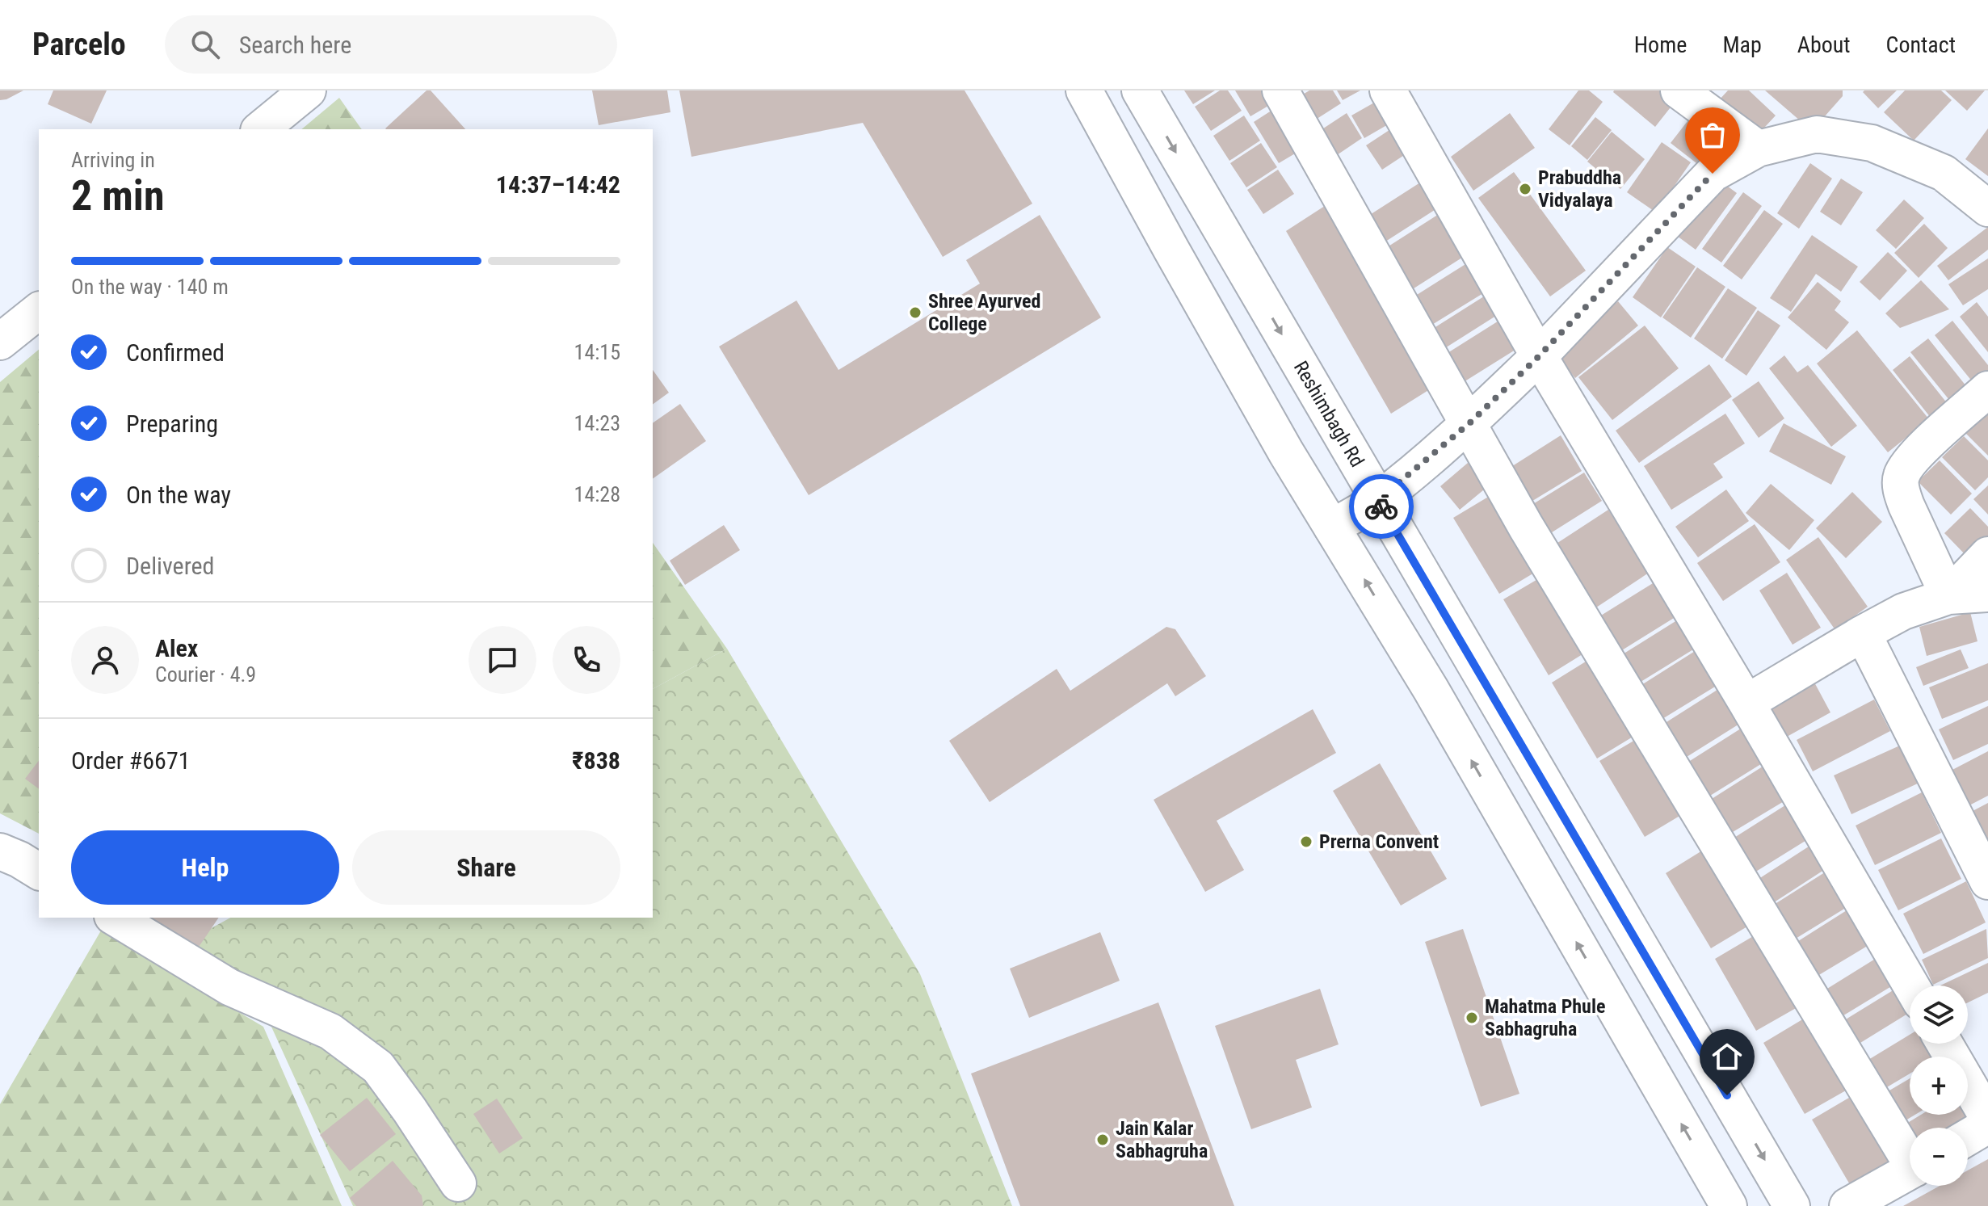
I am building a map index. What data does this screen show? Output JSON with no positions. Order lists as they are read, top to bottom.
{
  "streets": {
    "street": ["Reshimbagh Rd"]
  },
  "places": [
    "Prabuddha Vidyalaya",
    "Shree Ayurved College",
    "Prerna Convent",
    "Mahatma Phule Sabhagruha",
    "Jain Kalar Sabhagruha"
  ],
  "page": {
    "header": "Parcelo",
    "search": "Search here",
    "nav": [
      "Home",
      "Map",
      "About",
      "Contact"
    ],
    "heading": ["2 min", "Arriving in", "14:37–14:42"],
    "panel": [
      "Alex",
      "Courier · 4.9",
      "Order #6671",
      "₹838"
    ],
    "bar": "On the way · 140 m",
    "list": [
      ["Confirmed", "14:15"],
      ["Preparing", "14:23"],
      ["On the way", "14:28"],
      "Delivered"
    ],
    "buttons": ["Help", "Share"],
    "map_buttons": ["+", "−"]
  }
}
